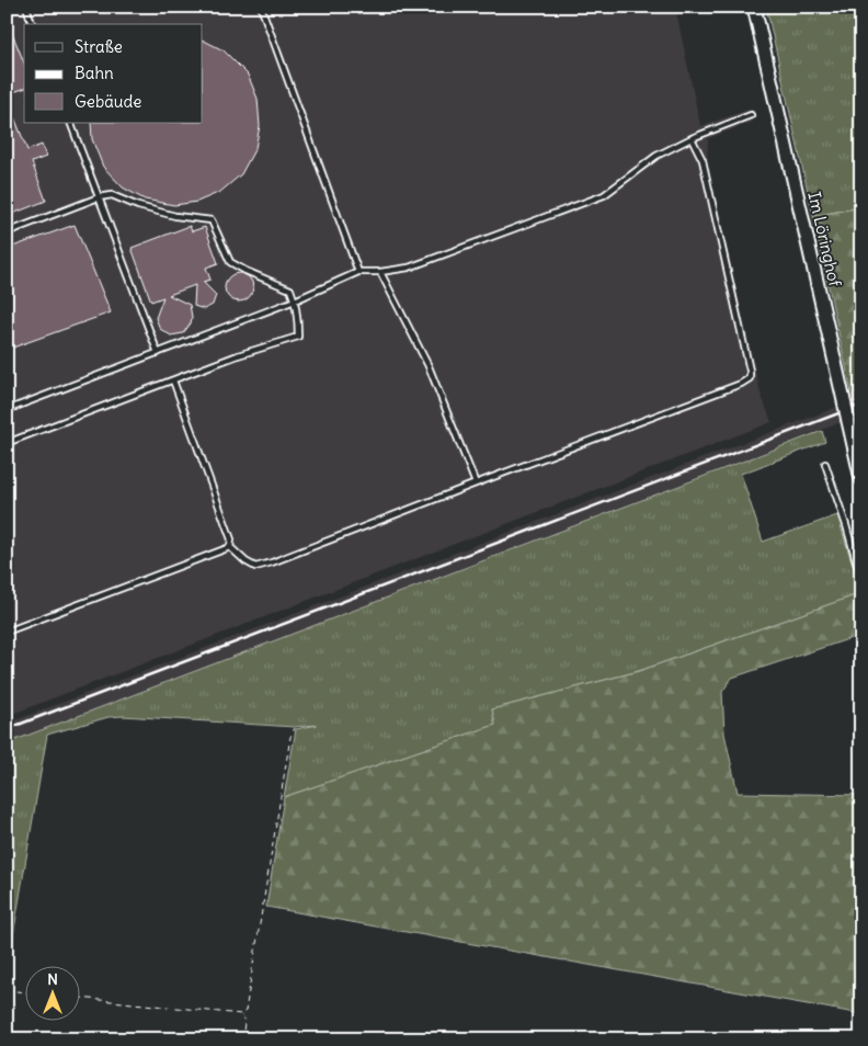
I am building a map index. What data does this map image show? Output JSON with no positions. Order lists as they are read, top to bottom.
{
  "streets": {
    "street": ["Im Löringhof"]
  },
  "legend": ["Straße", "Bahn", "Gebäude"],
  "north": "top"
}
